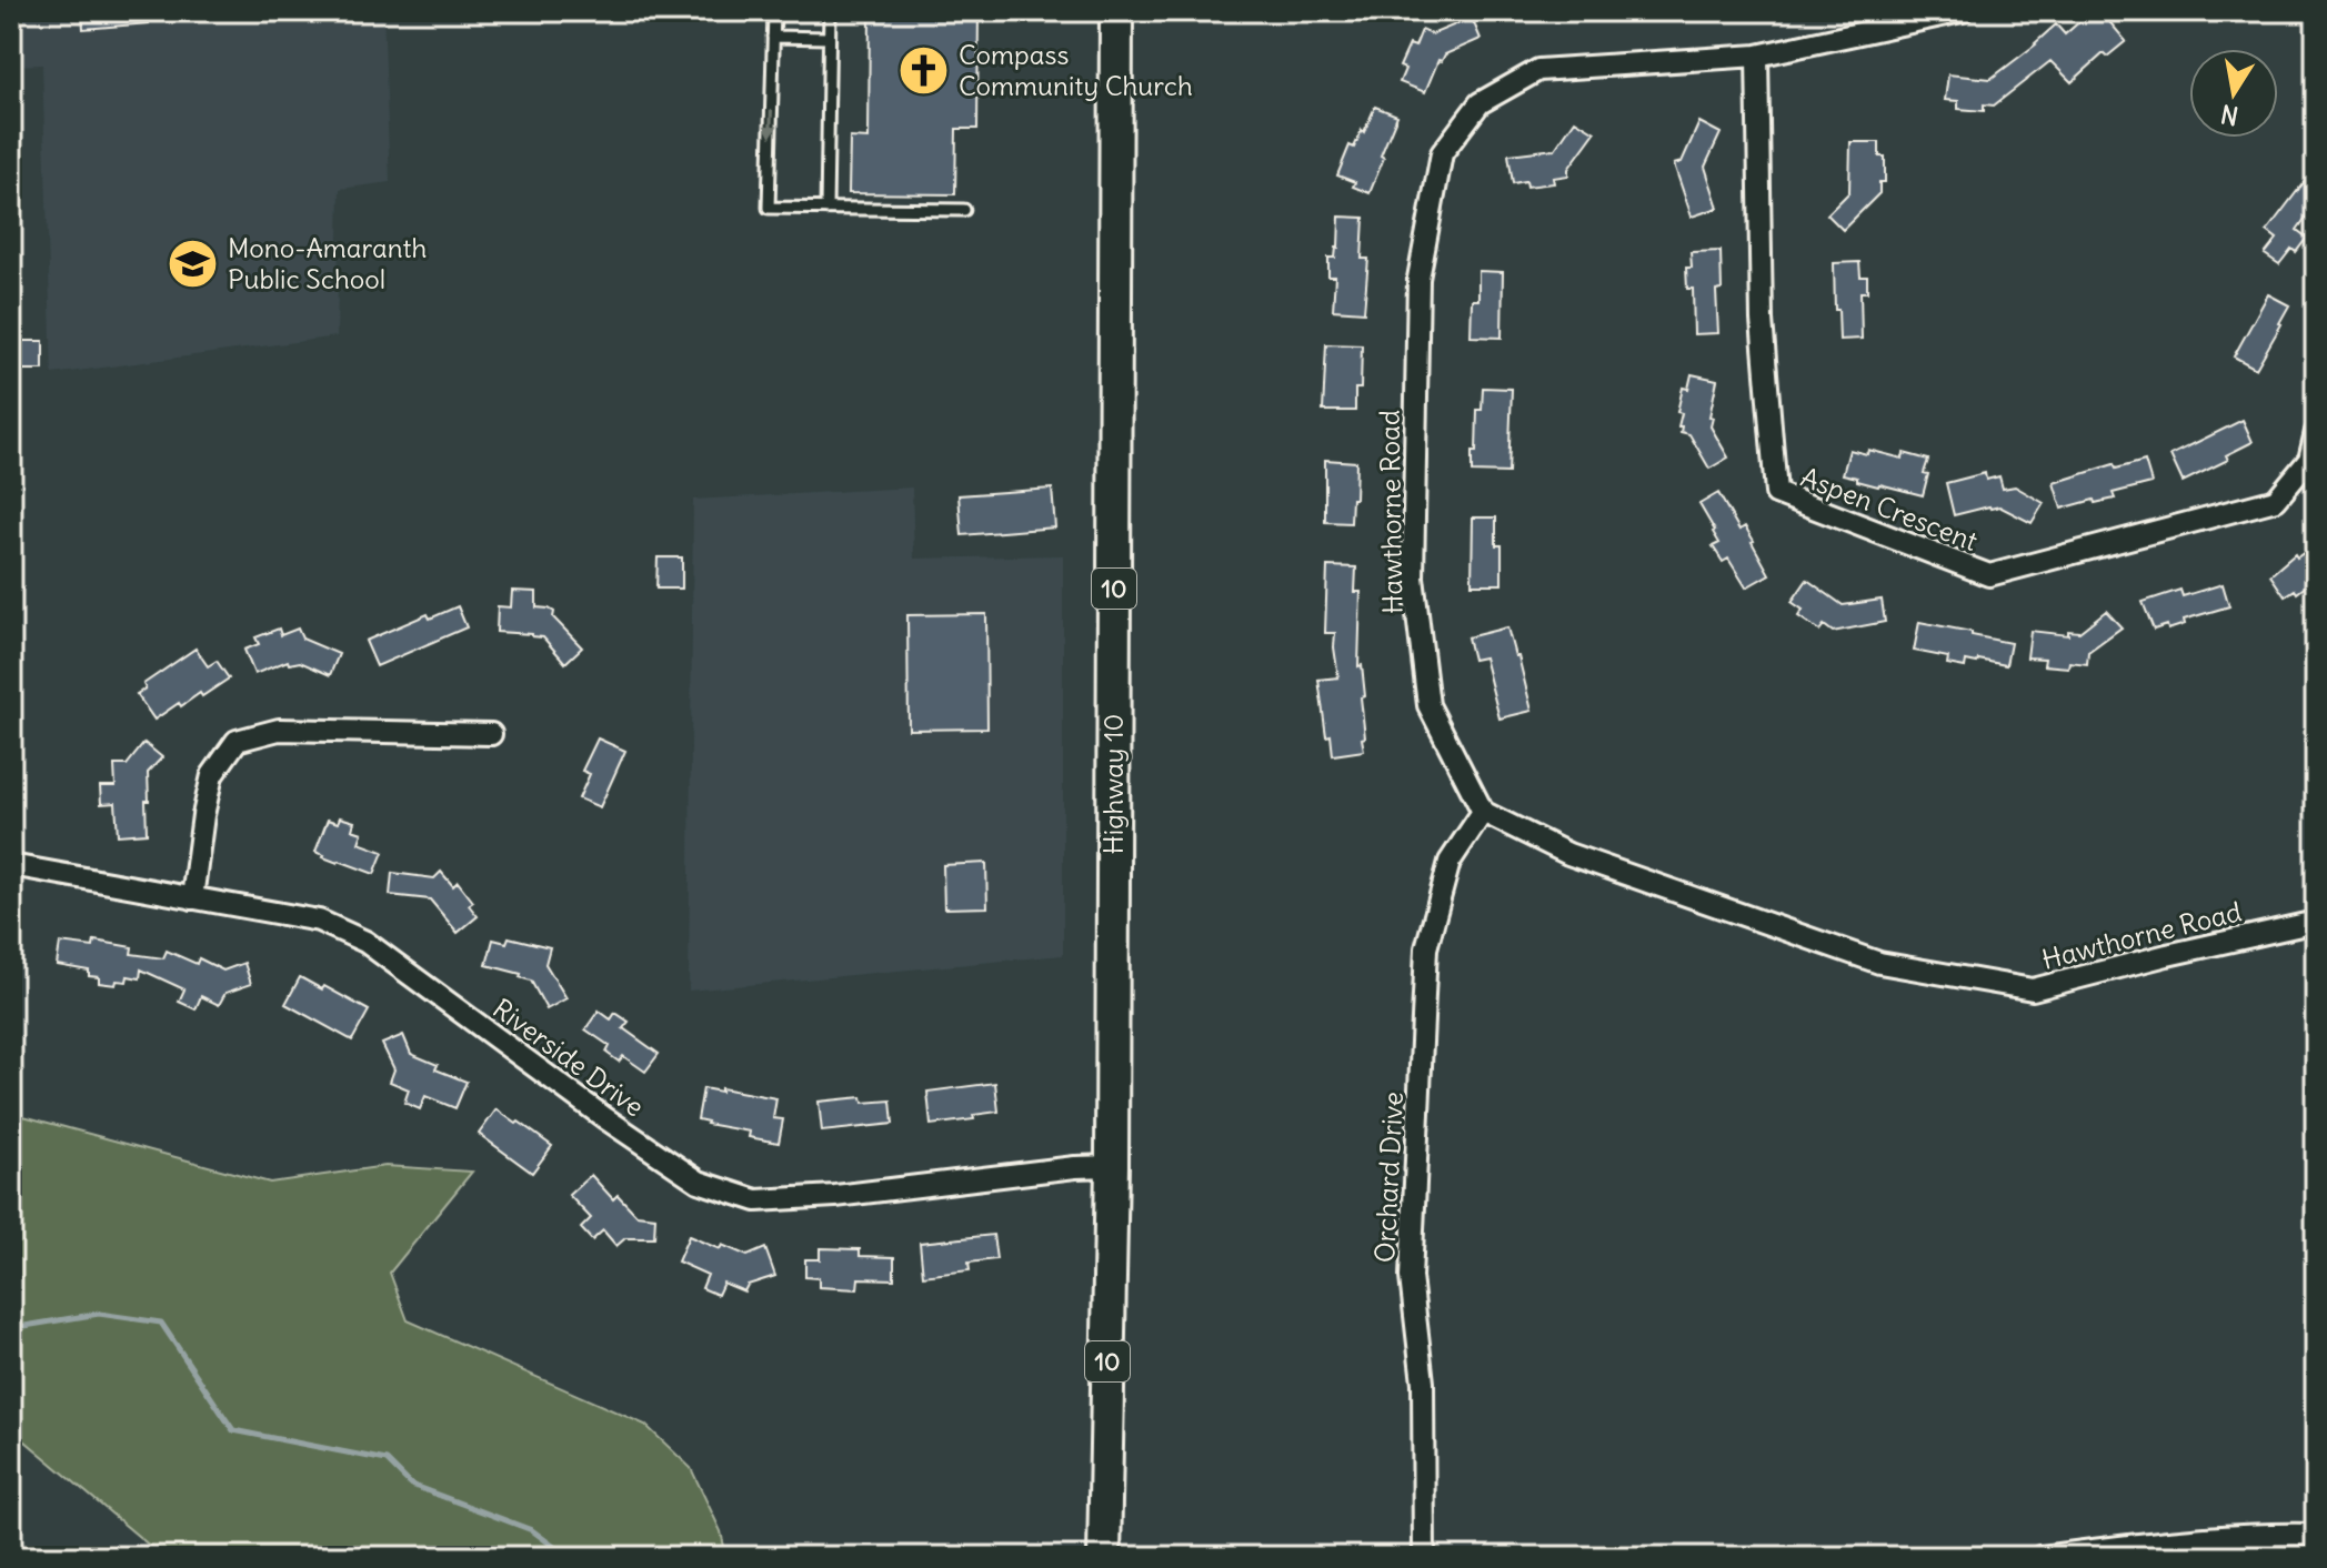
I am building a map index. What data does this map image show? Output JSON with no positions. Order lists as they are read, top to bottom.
{
  "streets": {
    "highway": ["10", "Highway 10"],
    "street": [
      "Aspen Crescent",
      "Hawthorne Road",
      "Riverside Drive",
      "Orchard Drive"
    ]
  },
  "crossings": [
    ["Aspen Crescent", "Hawthorne Road"],
    ["Hawthorne Road", "Orchard Drive"],
    ["Highway 10", "Riverside Drive"]
  ],
  "places": {
    "church": ["Compass Community Church"],
    "school or university": ["Mono-Amaranth Public School"]
  },
  "north": "bottom"
}
